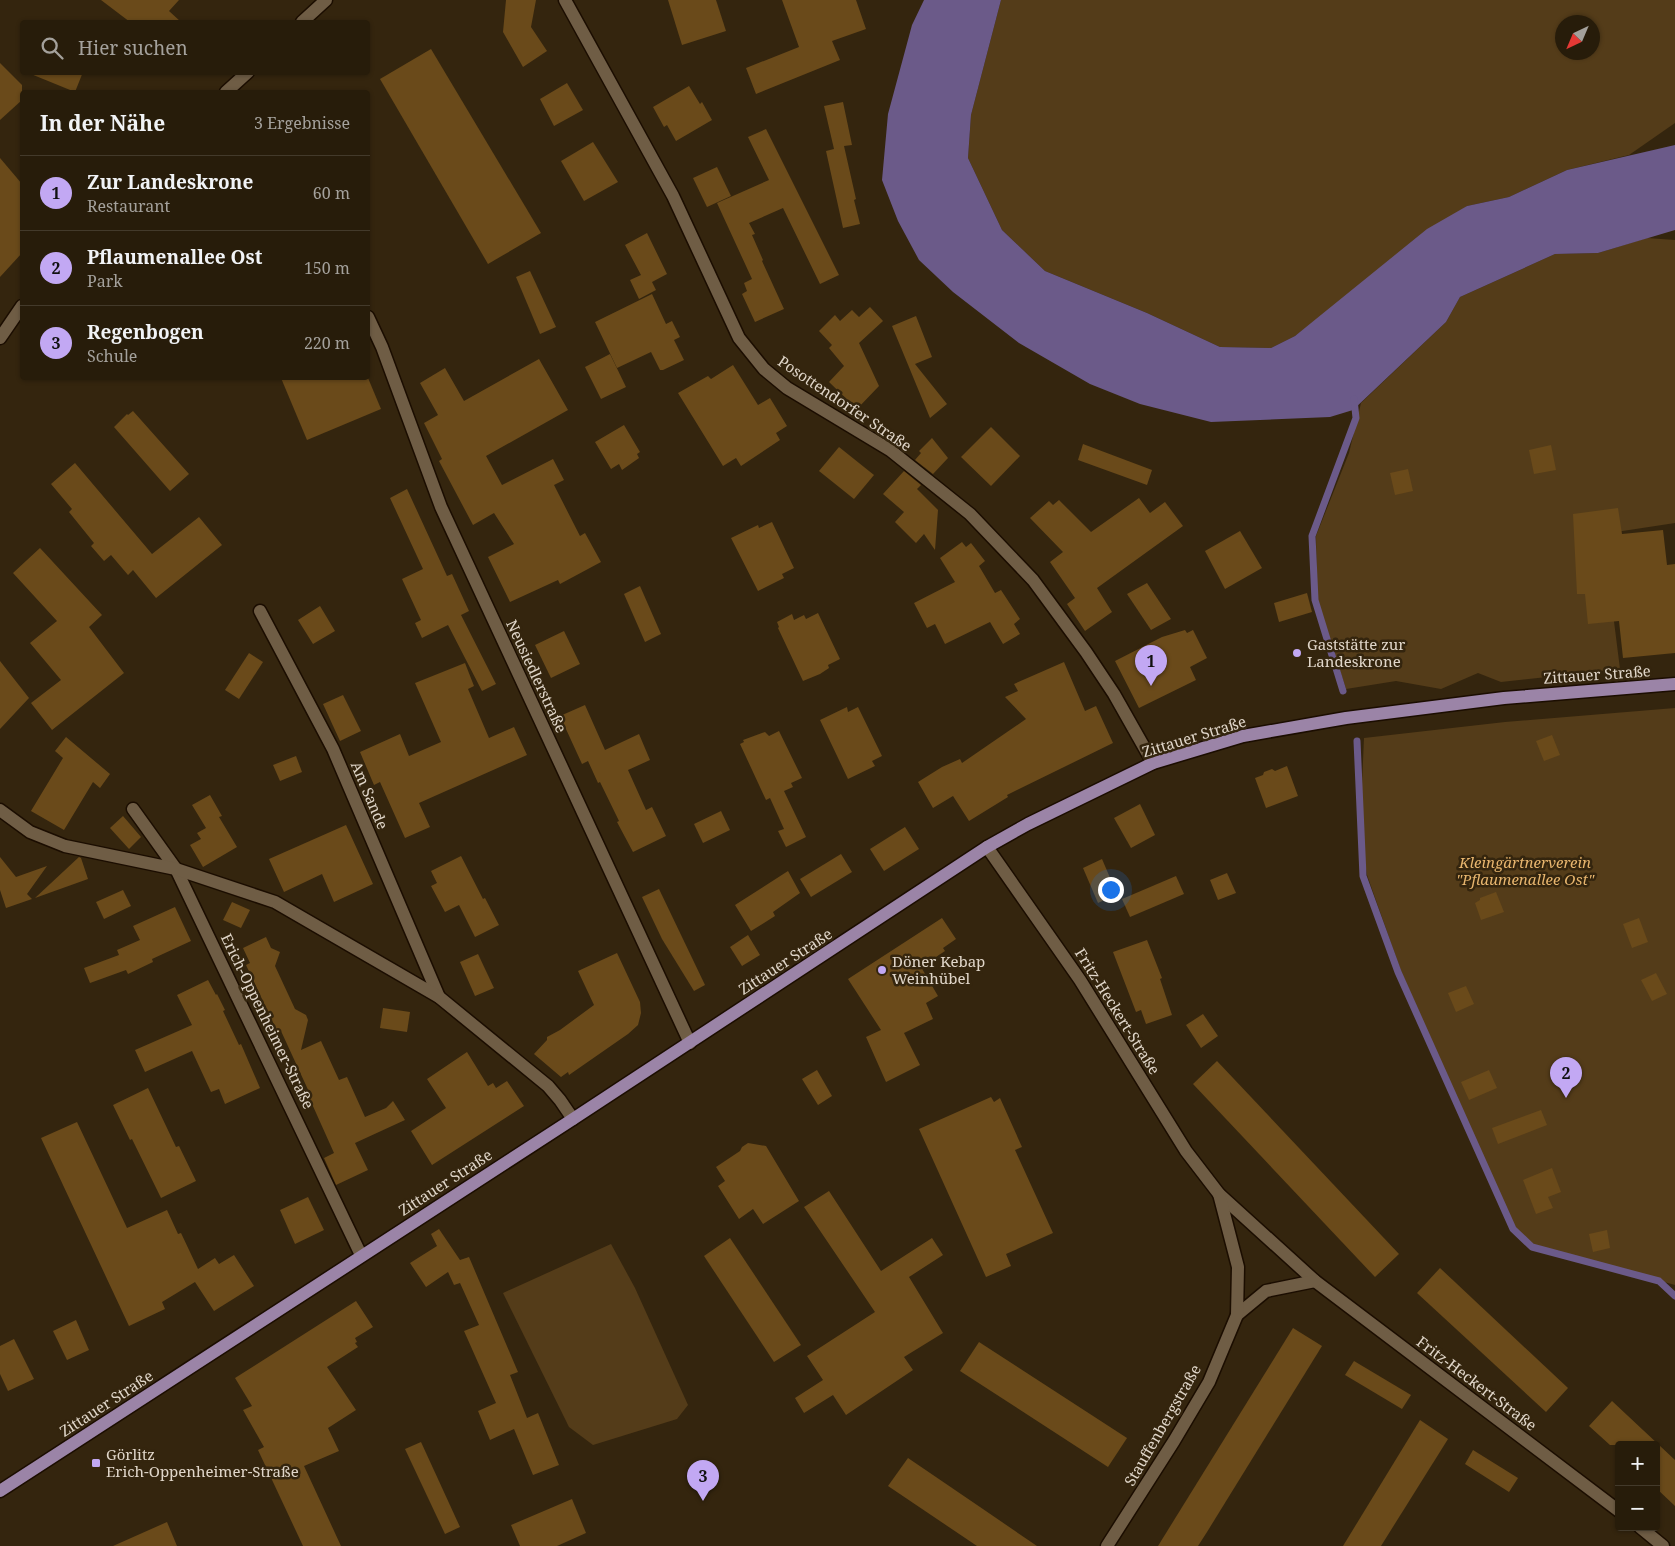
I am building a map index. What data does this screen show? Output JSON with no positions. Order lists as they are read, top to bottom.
{
  "streets": {
    "main road": ["Zittauer Straße"],
    "street": [
      "Posottendorfer Straße",
      "Neusiedlerstraße",
      "Am Sande",
      "Fritz-Heckert-Straße",
      "Erich-Oppenheimer-Straße",
      "Stauffenbergstraße"
    ]
  },
  "crossings": [
    ["Posottendorfer Straße", "Zittauer Straße"],
    ["Zittauer Straße", "Neusiedlerstraße"],
    ["Zittauer Straße", "Am Sande"],
    ["Zittauer Straße", "Fritz-Heckert-Straße"],
    ["Zittauer Straße", "Erich-Oppenheimer-Straße"],
    ["Am Sande", "Erich-Oppenheimer-Straße"],
    ["Fritz-Heckert-Straße", "Stauffenbergstraße"]
  ],
  "parks": ["Kleingärtnerverein \"Pflaumenallee Ost\""],
  "places": {
    "other": ["Gaststätte zur Landeskrone", "Döner Kebap Weinhübel"],
    "transit": ["Görlitz Erich-Oppenheimer-Straße"]
  },
  "north": "bottom left",
  "page": {
    "search": "Hier suchen",
    "heading": ["In der Nähe", "3 Ergebnisse"],
    "list": [
      {
        "mark": "1",
        "name": "Zur Landeskrone",
        "note": "Restaurant",
        "value": "60 m"
      },
      {
        "mark": "2",
        "name": "Pflaumenallee Ost",
        "note": "Park",
        "value": "150 m"
      },
      {
        "mark": "3",
        "name": "Regenbogen",
        "note": "Schule",
        "value": "220 m"
      }
    ],
    "pins": ["1", "2", "3"],
    "map_buttons": ["+", "−"]
  }
}
